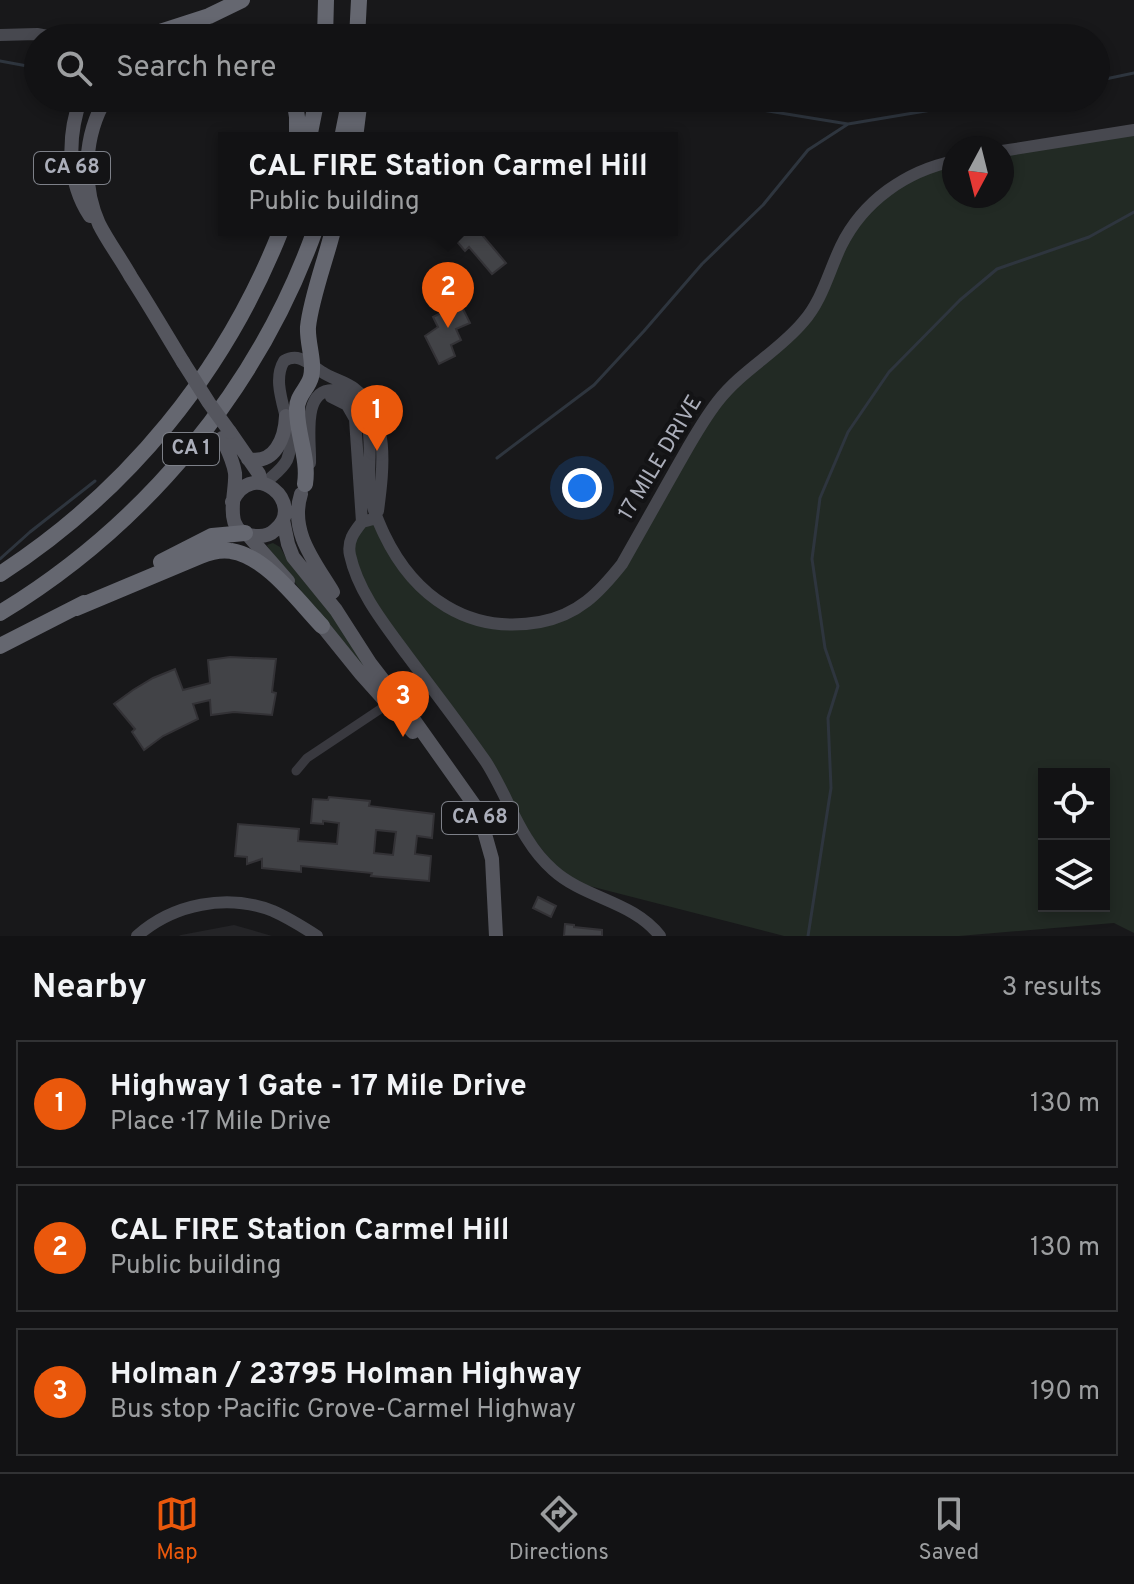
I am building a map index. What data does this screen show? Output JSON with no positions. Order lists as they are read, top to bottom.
{
  "streets": {
    "highway": ["CA 1"],
    "main road": ["CA 68", "17 MILE DRIVE"]
  },
  "north": "bottom",
  "page": {
    "search": "Search here",
    "popup": ["CAL FIRE Station Carmel Hill", "Public building"],
    "pins": ["2", "1", "3"],
    "heading": ["Nearby", "3 results"],
    "list": [
      {
        "mark": "1",
        "name": "Highway 1 Gate - 17 Mile Drive",
        "note": "Place · 17 Mile Drive",
        "value": "130 m"
      },
      {
        "mark": "2",
        "name": "CAL FIRE Station Carmel Hill",
        "note": "Public building",
        "value": "130 m"
      },
      {
        "mark": "3",
        "name": "Holman / 23795 Holman Highway",
        "note": "Bus stop · Pacific Grove-Carmel Highway",
        "value": "190 m"
      }
    ],
    "nav": ["Map", "Directions", "Saved"]
  }
}
